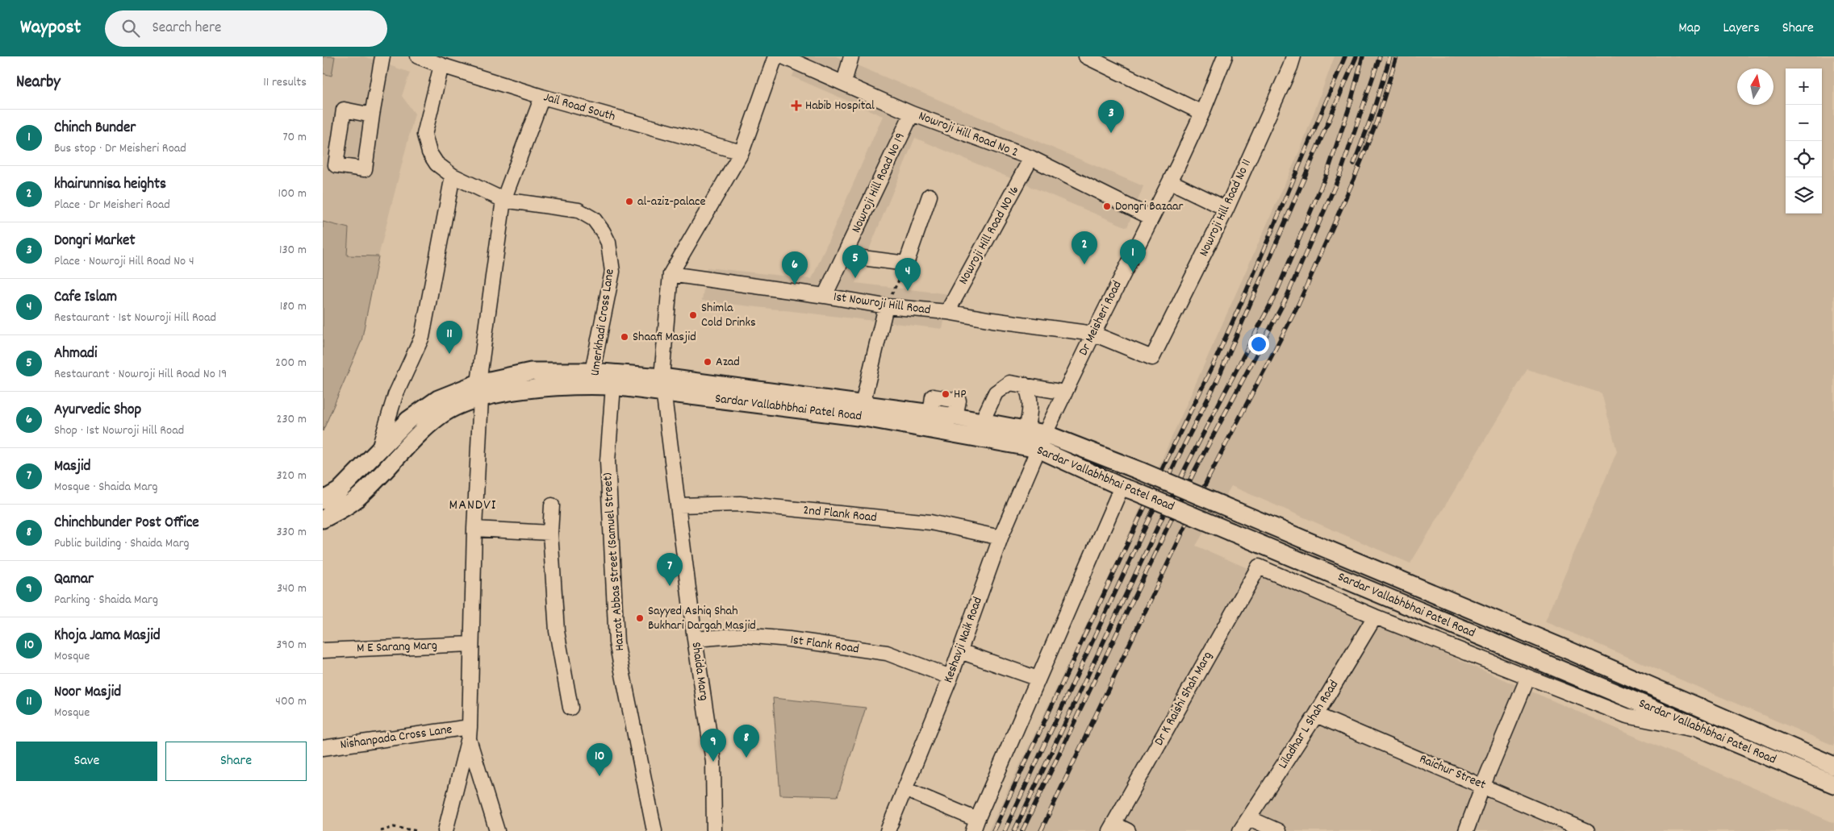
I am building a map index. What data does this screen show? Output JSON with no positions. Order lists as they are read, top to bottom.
{
  "streets": {
    "main road": ["Sardar Vallabhbhai Patel Road"],
    "street": [
      "Jail Road South",
      "Nowroji Hill Road No 2",
      "Nowroji Hill Road No 19",
      "Nowroji Hill Road No 11",
      "Nowroji Hill Road N0 16",
      "1st Nowroji Hill Road",
      "Dr Meisheri Road",
      "Umerkhadi Cross Lane",
      "2nd Flank Road",
      "Hazrat Abbas Street (Samuel Street)",
      "Keshavji Naik Road",
      "1st Flank Road",
      "M E Sarang Marg",
      "Shaida Marg",
      "Dr K Raishi Shah Marg",
      "Liladhar L Shah Road",
      "Nishanpada Cross Lane",
      "Raichur Street"
    ]
  },
  "crossings": [
    ["Jail Road South", "Umerkhadi Cross Lane"],
    ["Nowroji Hill Road No 2", "Nowroji Hill Road No 19"],
    ["Nowroji Hill Road No 2", "Nowroji Hill Road N0 16"],
    ["Nowroji Hill Road No 2", "Dr Meisheri Road"],
    ["Nowroji Hill Road No 19", "1st Nowroji Hill Road"],
    ["Nowroji Hill Road No 11", "1st Nowroji Hill Road"],
    ["Nowroji Hill Road N0 16", "1st Nowroji Hill Road"],
    ["1st Nowroji Hill Road", "Dr Meisheri Road"],
    ["1st Nowroji Hill Road", "Shaida Marg"],
    ["Dr Meisheri Road", "Sardar Vallabhbhai Patel Road"],
    ["Dr Meisheri Road", "Keshavji Naik Road"],
    ["Umerkhadi Cross Lane", "Sardar Vallabhbhai Patel Road"],
    ["Sardar Vallabhbhai Patel Road", "Hazrat Abbas Street (Samuel Street)"],
    ["Sardar Vallabhbhai Patel Road", "Keshavji Naik Road"],
    ["Sardar Vallabhbhai Patel Road", "Shaida Marg"],
    ["2nd Flank Road", "Keshavji Naik Road"],
    ["2nd Flank Road", "Shaida Marg"],
    ["Keshavji Naik Road", "1st Flank Road"],
    ["1st Flank Road", "Shaida Marg"],
    ["Dr K Raishi Shah Marg", "Liladhar L Shah Road"],
    ["Liladhar L Shah Road", "Raichur Street"]
  ],
  "districts": ["MANDVI"],
  "places": {
    "health": ["Habib Hospital"],
    "other": [
      "al-aziz-palace",
      "Dongri Bazaar",
      "Shimla Cold Drinks",
      "Shaafi Masjid",
      "Azad",
      "HP",
      "Sayyed Ashiq Shah Bukhari Dargah Masjid"
    ]
  },
  "north": "top",
  "page": {
    "header": "Waypost",
    "search": "Search here",
    "nav": ["Map", "Layers", "Share"],
    "heading": ["Nearby", "11 results"],
    "map_buttons": ["+", "−"],
    "pins": [
      "3",
      "2",
      "1",
      "5",
      "6",
      "4",
      "11",
      "7",
      "8",
      "9",
      "10"
    ],
    "list": [
      {
        "mark": "1",
        "name": "Chinch Bunder",
        "note": "Bus stop · Dr Meisheri Road",
        "value": "70 m"
      },
      {
        "mark": "2",
        "name": "khairunnisa heights",
        "note": "Place · Dr Meisheri Road",
        "value": "100 m"
      },
      {
        "mark": "3",
        "name": "Dongri Market",
        "note": "Place · Nowroji Hill Road No 4",
        "value": "130 m"
      },
      {
        "mark": "4",
        "name": "Cafe Islam",
        "note": "Restaurant · 1st Nowroji Hill Road",
        "value": "180 m"
      },
      {
        "mark": "5",
        "name": "Ahmadi",
        "note": "Restaurant · Nowroji Hill Road No 19",
        "value": "200 m"
      },
      {
        "mark": "6",
        "name": "Ayurvedic Shop",
        "note": "Shop · 1st Nowroji Hill Road",
        "value": "230 m"
      },
      {
        "mark": "7",
        "name": "Masjid",
        "note": "Mosque · Shaida Marg",
        "value": "320 m"
      },
      {
        "mark": "8",
        "name": "Chinchbunder Post Office",
        "note": "Public building · Shaida Marg",
        "value": "330 m"
      },
      {
        "mark": "9",
        "name": "Qamar",
        "note": "Parking · Shaida Marg",
        "value": "340 m"
      },
      {
        "mark": "10",
        "name": "Khoja Jama Masjid",
        "note": "Mosque",
        "value": "390 m"
      },
      {
        "mark": "11",
        "name": "Noor Masjid",
        "note": "Mosque",
        "value": "400 m"
      }
    ],
    "buttons": ["Save", "Share"]
  }
}
